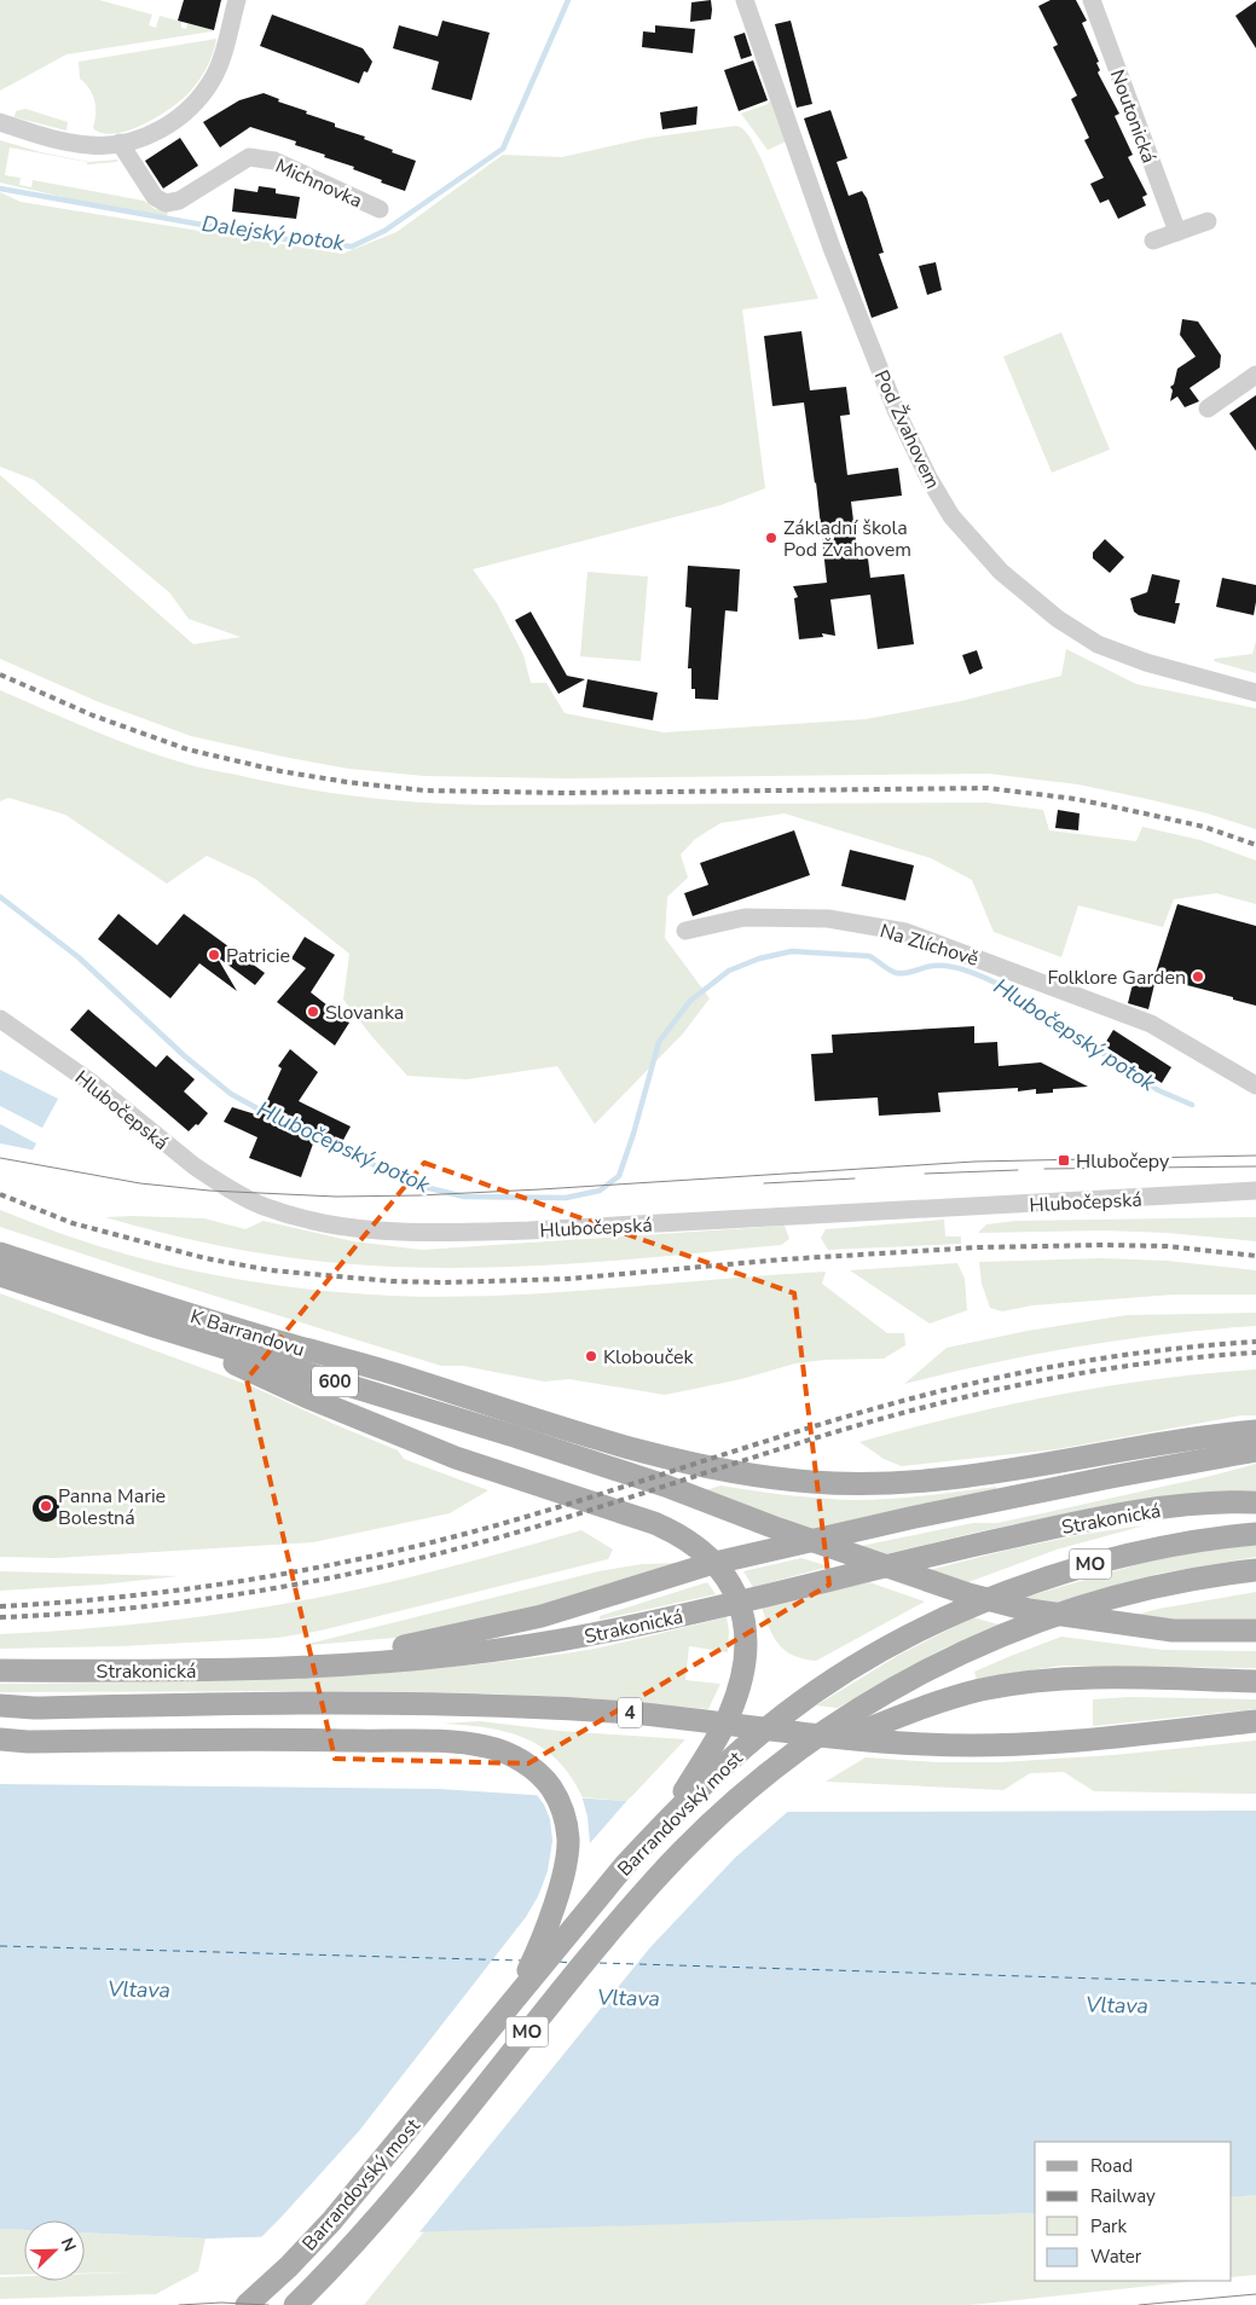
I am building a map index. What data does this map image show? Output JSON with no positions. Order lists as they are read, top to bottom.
{
  "streets": {
    "main road": [
      "K Barrandovu",
      "600",
      "Strakonická",
      "MO",
      "4",
      "Barrandovský most"
    ],
    "street": [
      "Noutonická",
      "Michnovka",
      "Pod Žvahovem",
      "Na Zlíchově",
      "Hlubočepská"
    ]
  },
  "water": ["Dalejský potok", "Hlubočepský potok", "Vltava"],
  "places": {
    "other": [
      "Základní škola Pod Žvahovem",
      "Patricie",
      "Folklore Garden",
      "Slovanka",
      "Klobouček",
      "Panna Marie Bolestná"
    ],
    "transit": ["Hlubočepy"]
  },
  "legend": [
    "Road",
    "Railway",
    "Park",
    "Water"
  ],
  "north": "top right"
}
